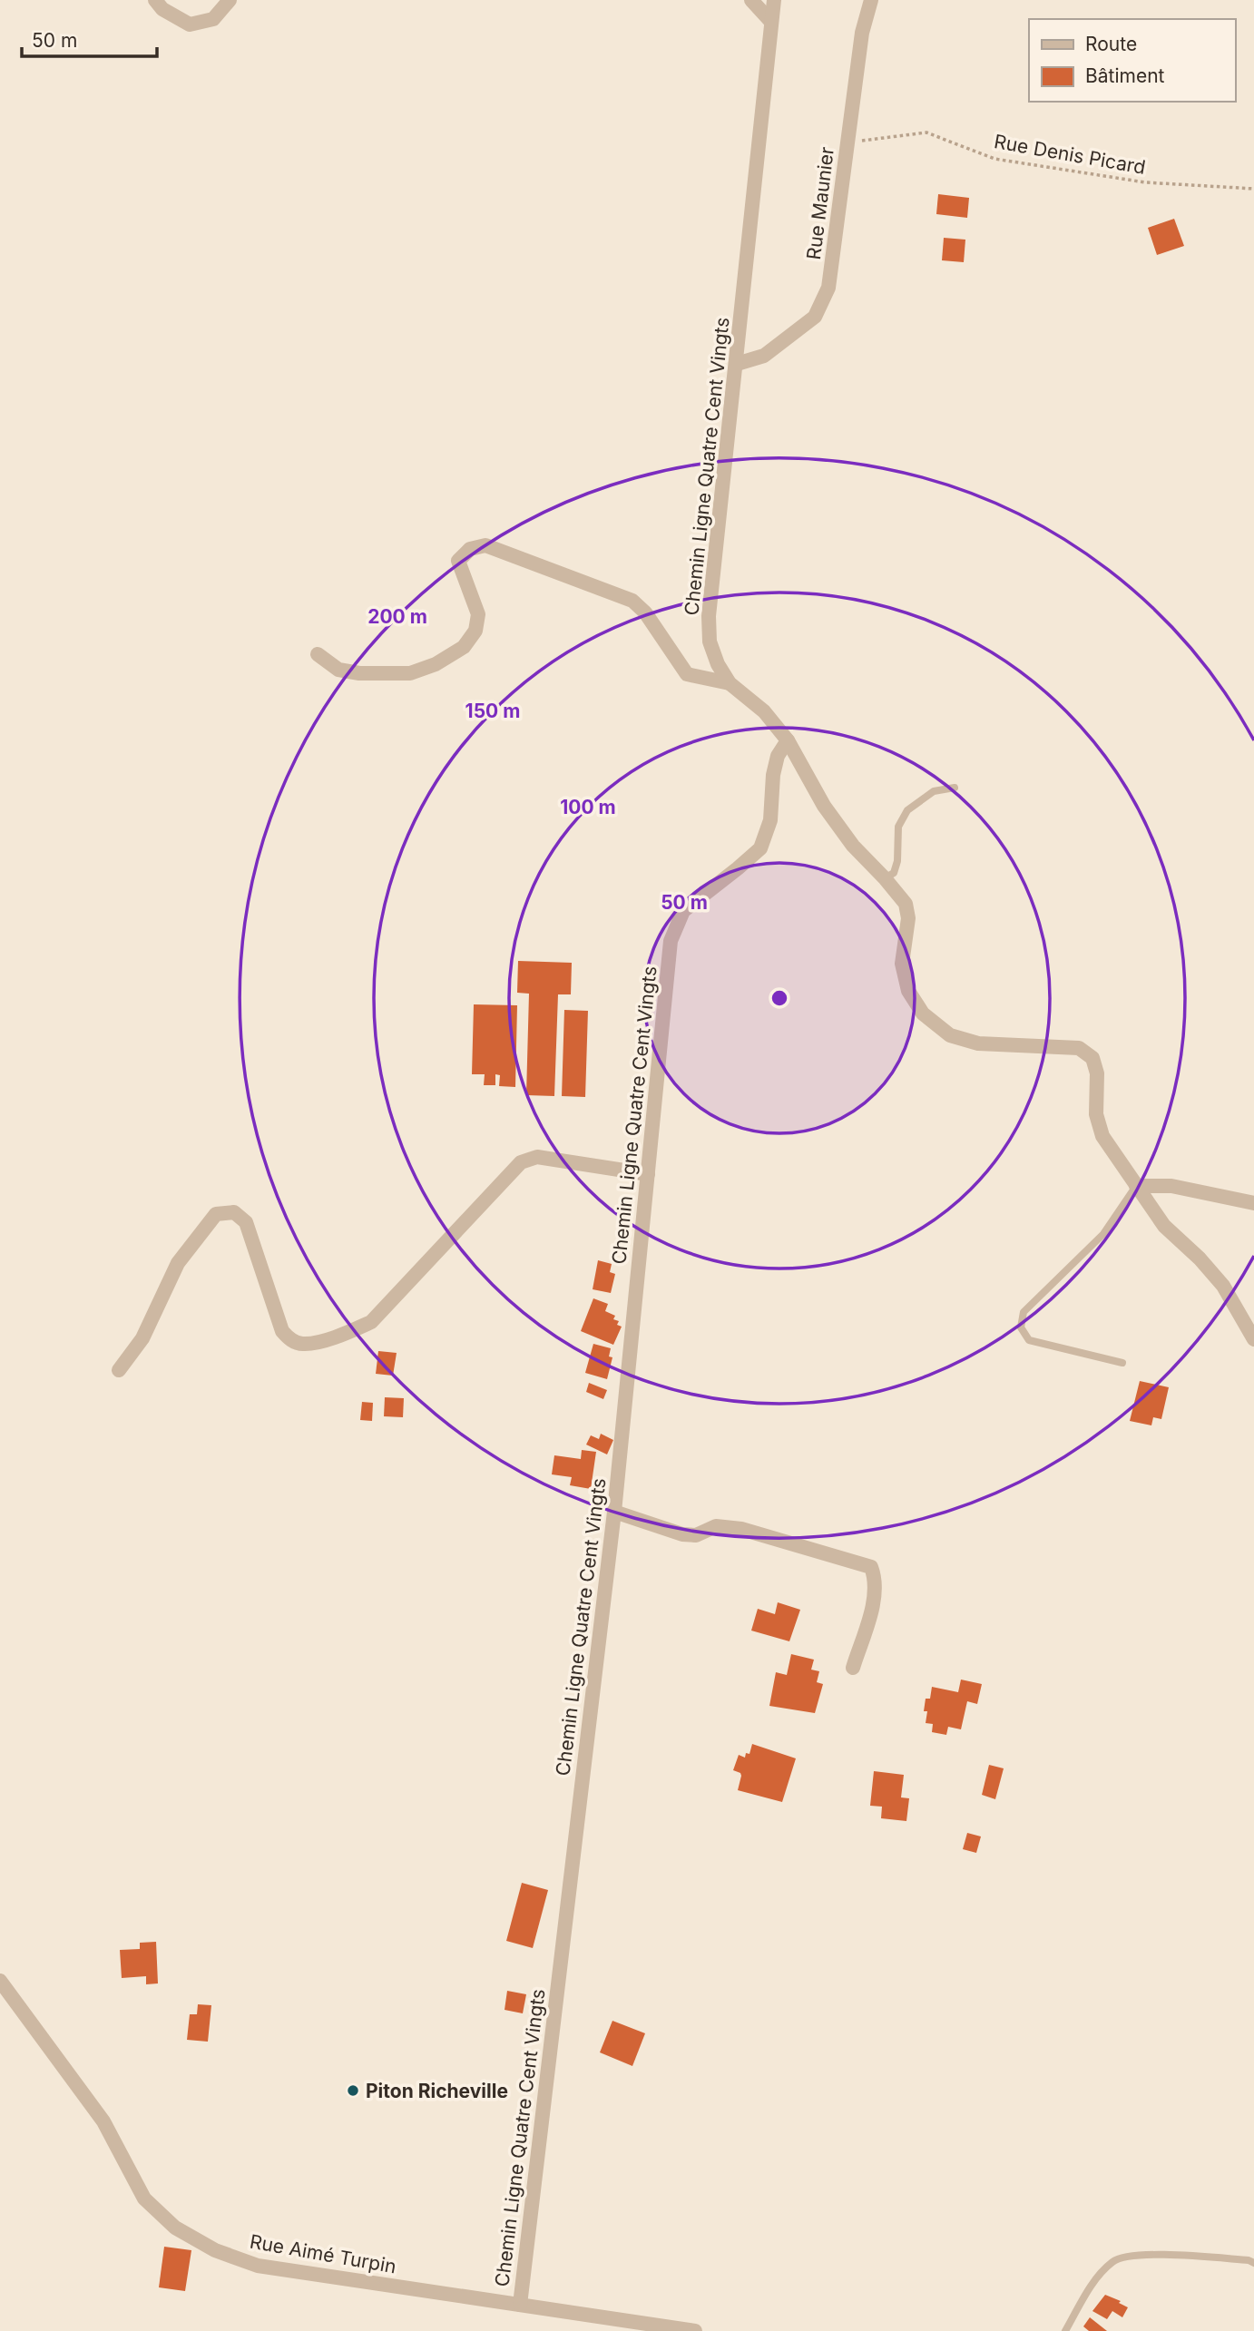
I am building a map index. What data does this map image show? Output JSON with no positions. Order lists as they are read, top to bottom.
{
  "streets": {
    "street": ["Rue Maunier", "Chemin Ligne Quatre Cent Vingts", "Rue Aimé Turpin"],
    "path": ["Rue Denis Picard"]
  },
  "crossings": [
    ["Rue Denis Picard", "Rue Maunier"],
    ["Rue Maunier", "Chemin Ligne Quatre Cent Vingts"],
    ["Chemin Ligne Quatre Cent Vingts", "Rue Aimé Turpin"]
  ],
  "places": ["Piton Richeville"],
  "legend": ["Route", "Bâtiment"],
  "scale_bar": "50 m",
  "rings": [
    "200 m",
    "150 m",
    "100 m",
    "50 m"
  ]
}
